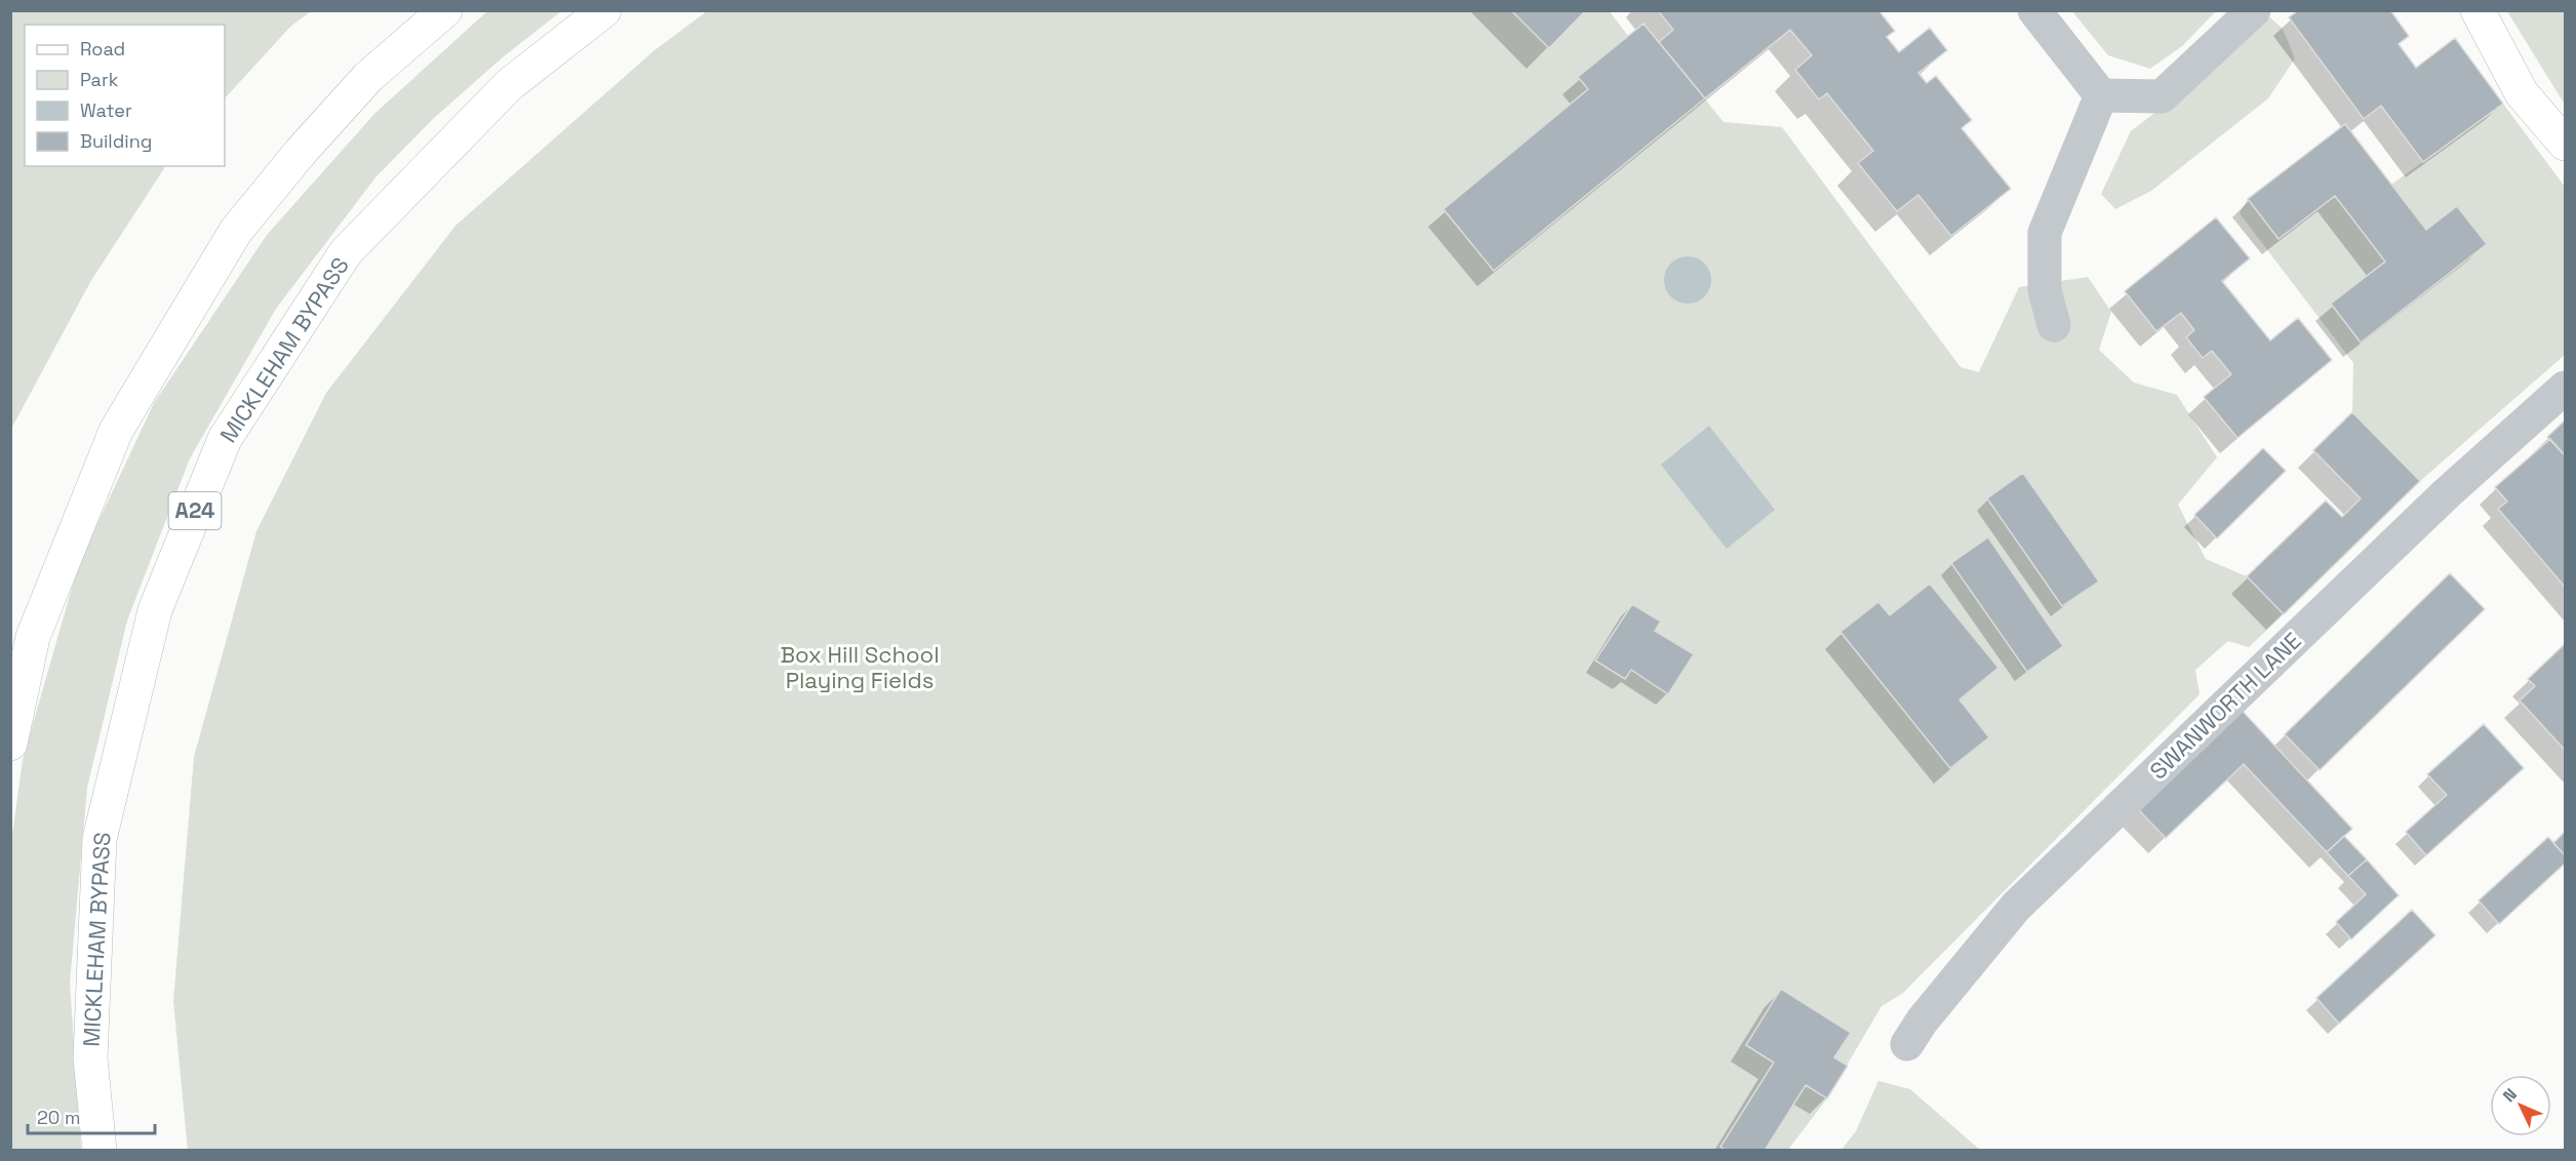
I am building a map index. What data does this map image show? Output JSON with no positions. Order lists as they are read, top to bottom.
{
  "streets": {
    "main road": ["MICKLEHAM BYPASS", "A24"],
    "lane": ["SWANWORTH LANE"]
  },
  "parks": ["Box Hill School Playing Fields"],
  "legend": [
    "Road",
    "Park",
    "Water",
    "Building"
  ],
  "scale_bar": "20 m",
  "north": "top left"
}
